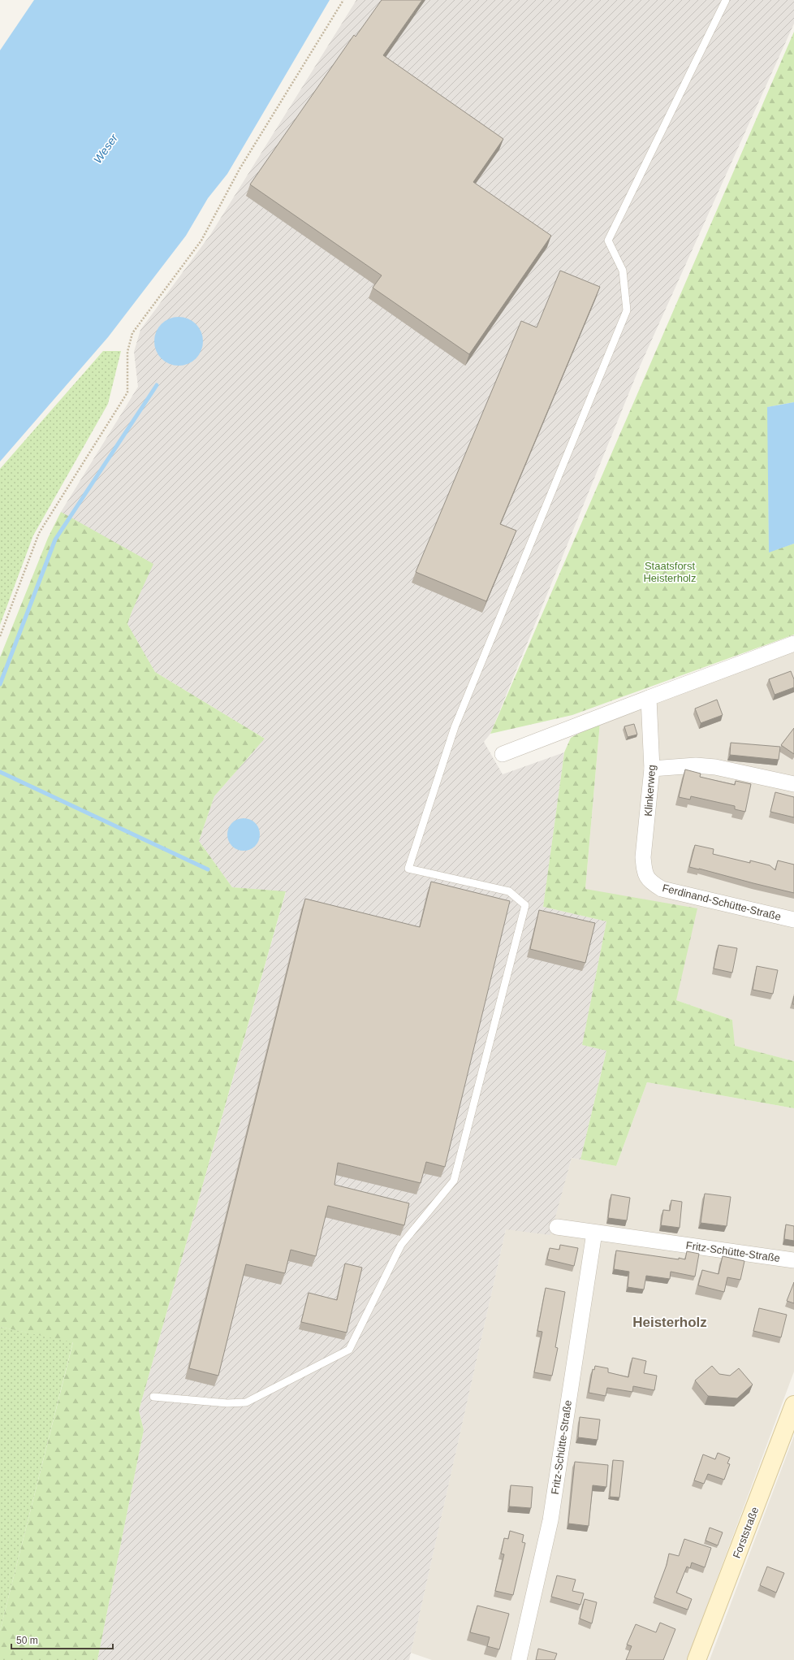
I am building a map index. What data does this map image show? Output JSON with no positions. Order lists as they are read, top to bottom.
{
  "streets": {
    "street": [
      "Klinkerweg",
      "Ferdinand-Schütte-Straße",
      "Fritz-Schütte-Straße",
      "Forststraße"
    ]
  },
  "crossings": [
    ["Klinkerweg", "Ferdinand-Schütte-Straße"]
  ],
  "districts": ["Heisterholz"],
  "water": ["Weser"],
  "parks": ["Staatsforst Heisterholz"],
  "scale_bar": "50 m"
}
